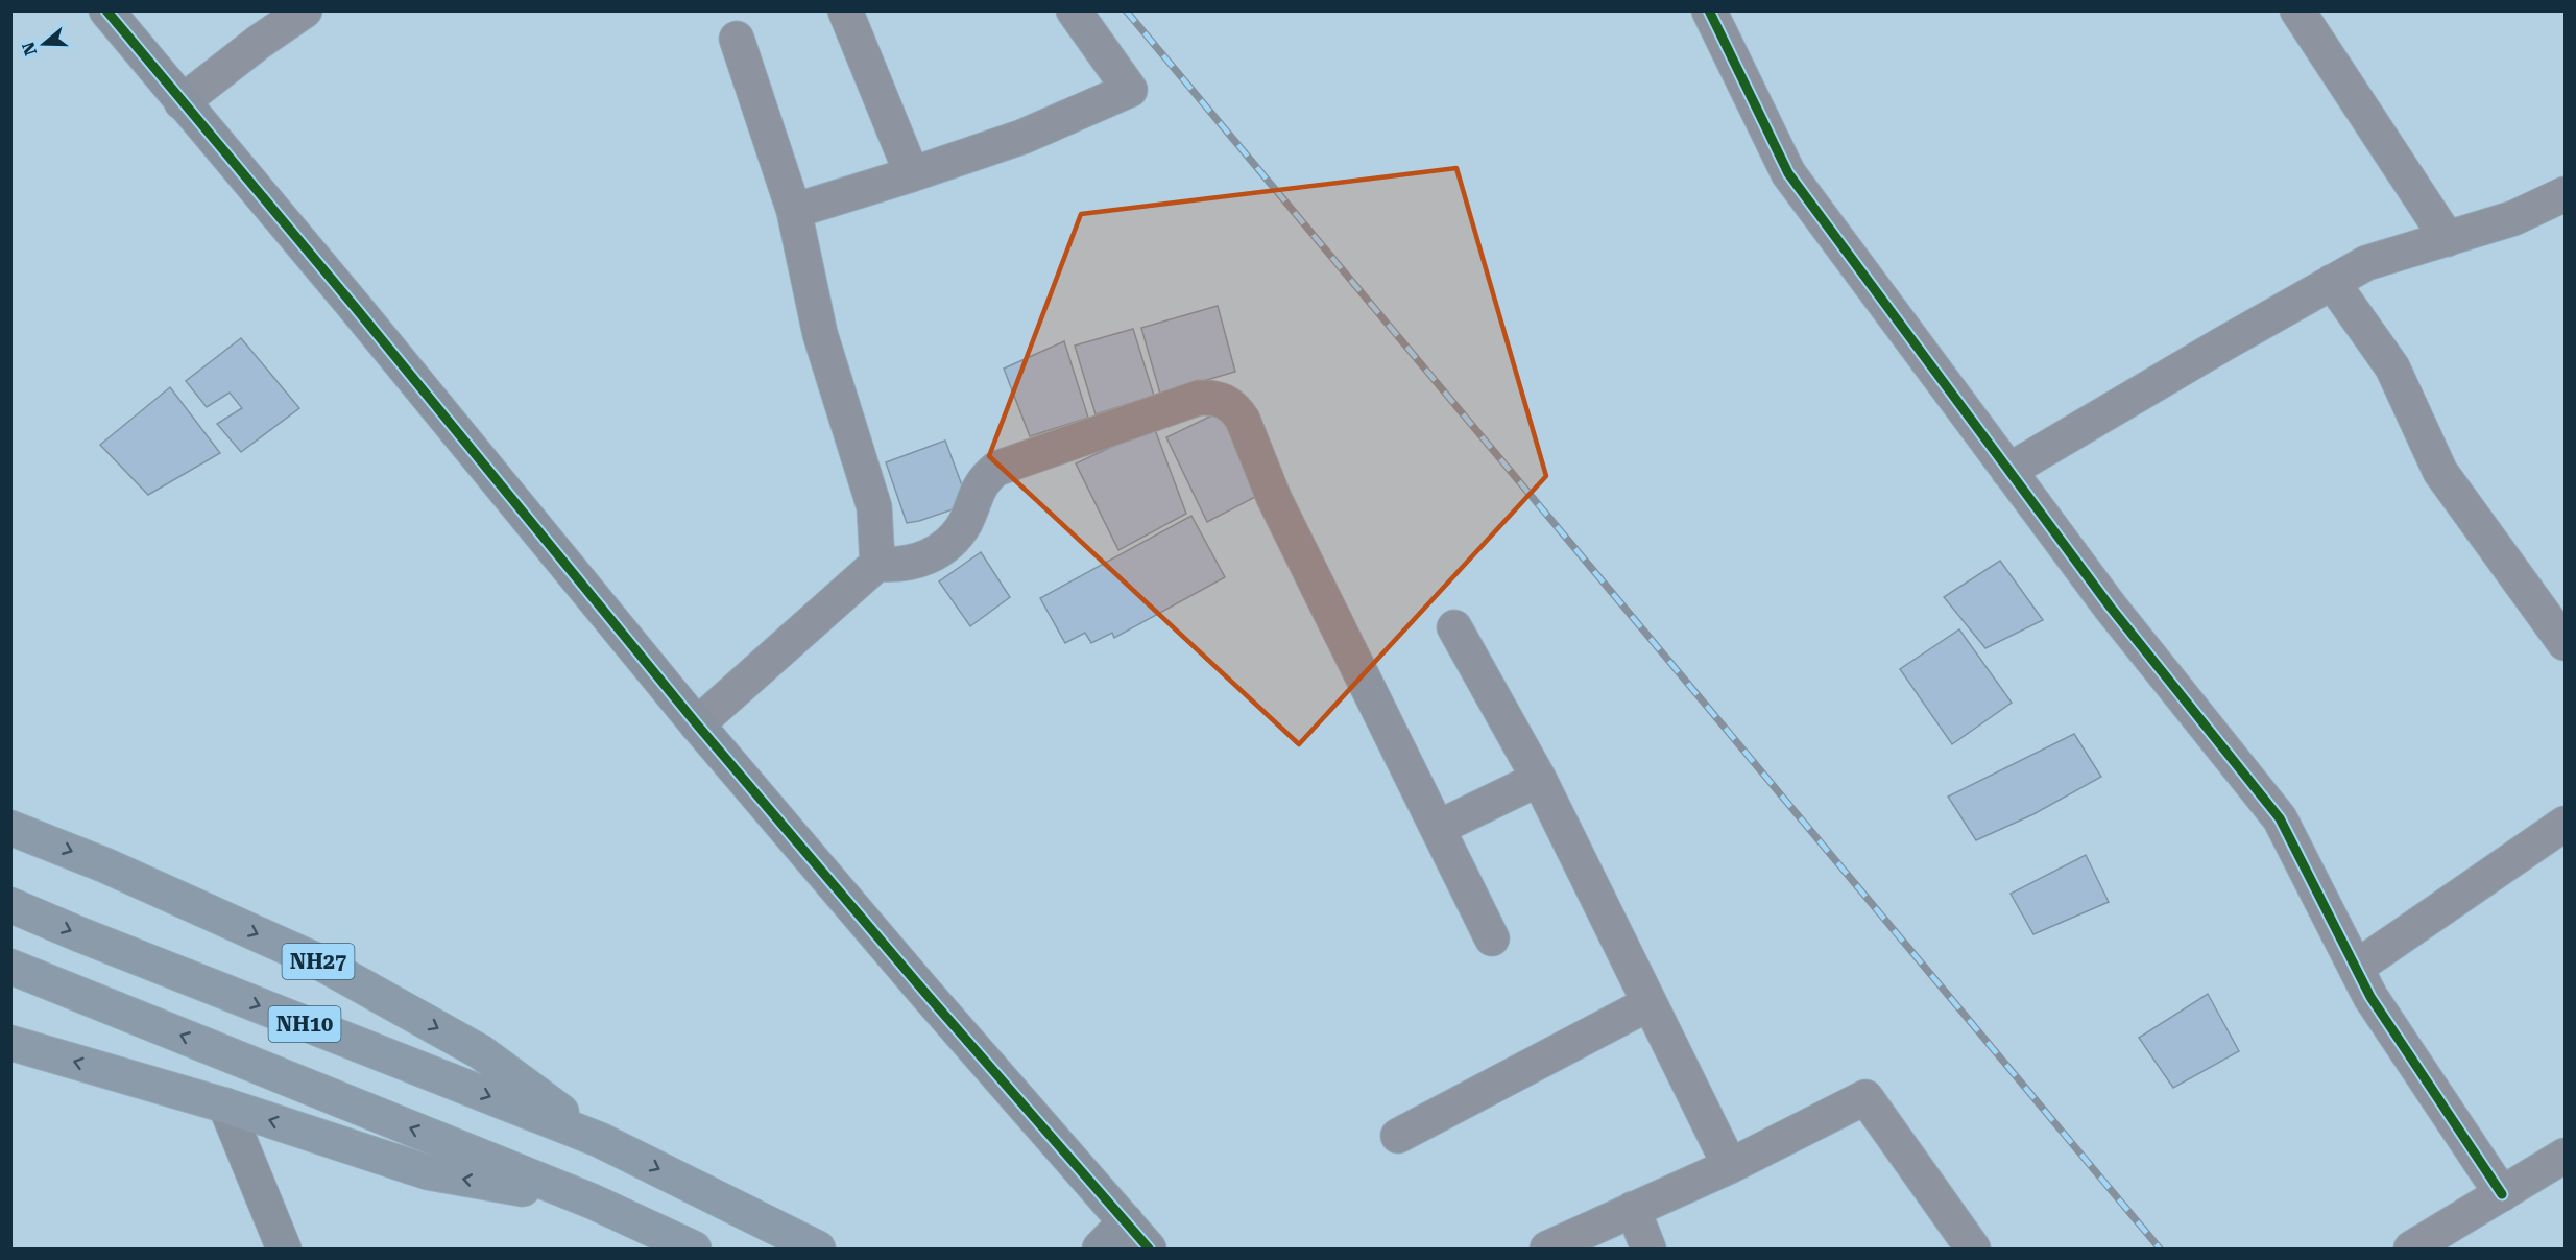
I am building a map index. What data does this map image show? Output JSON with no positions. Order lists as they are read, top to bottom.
{
  "streets": {
    "highway": ["NH27", "NH10"]
  },
  "crossings": [
    ["NH27", "NH10"]
  ],
  "north": "left"
}
